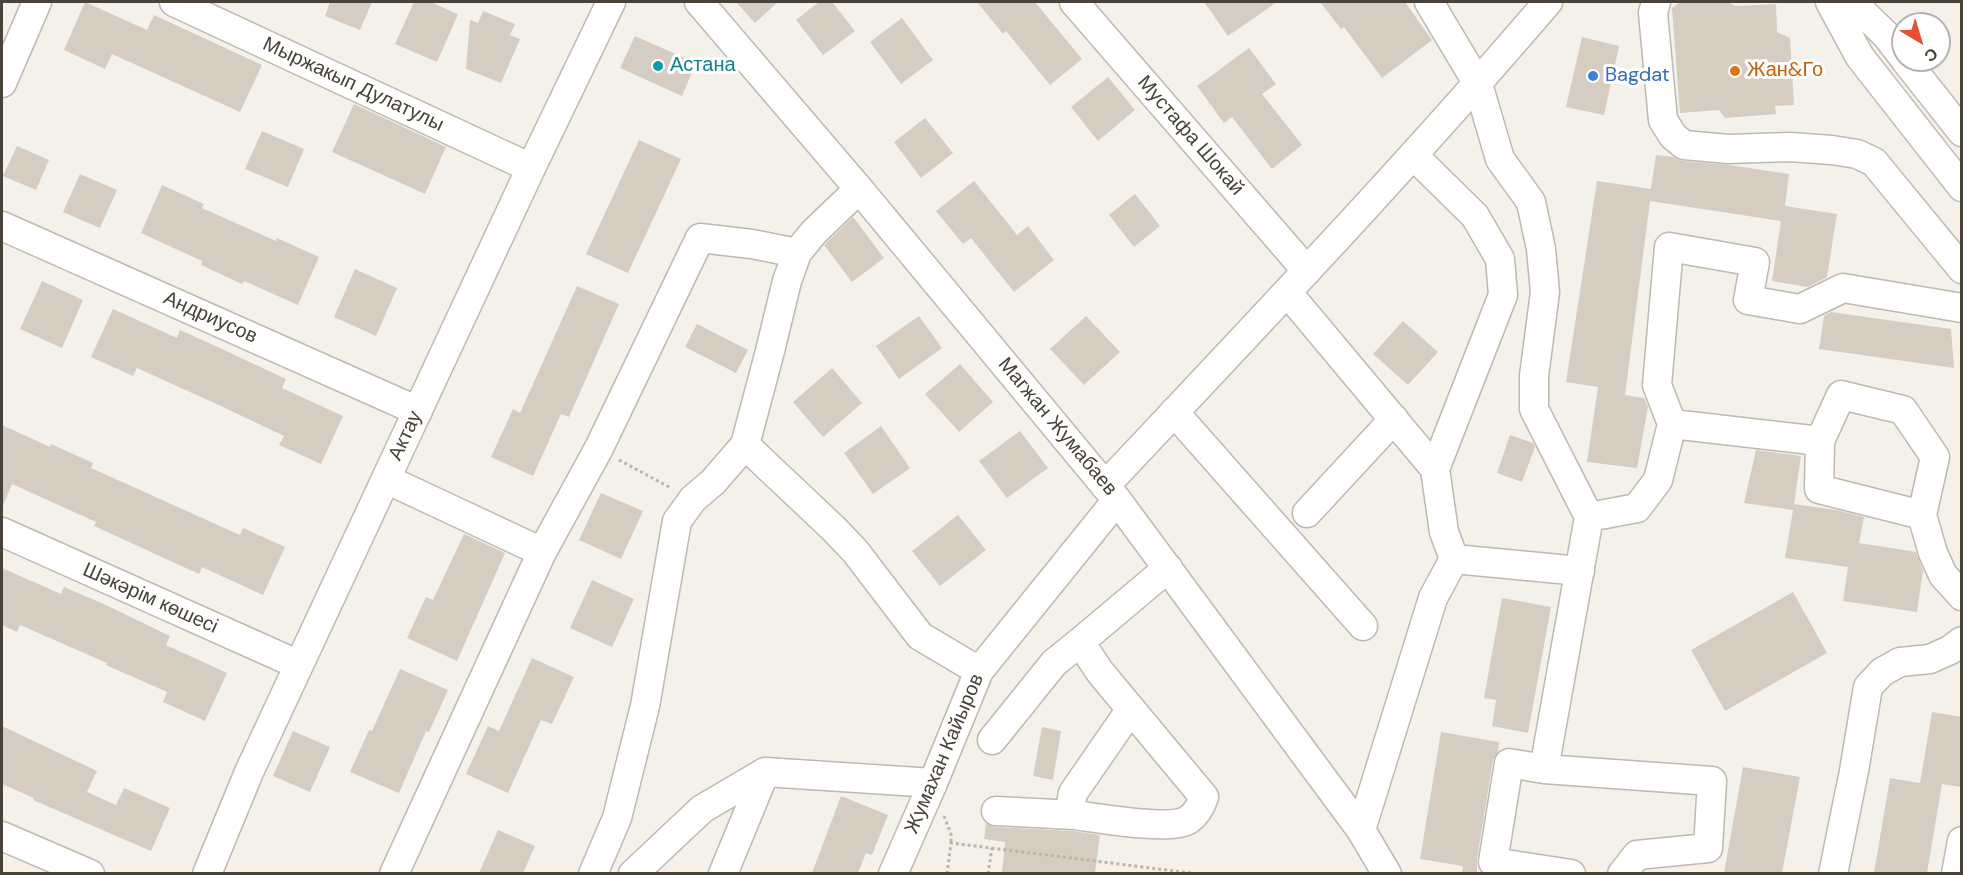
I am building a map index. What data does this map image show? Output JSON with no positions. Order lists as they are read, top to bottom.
{
  "streets": {
    "street": [
      "Мыржакып Дулатулы",
      "Мустафа Шокай",
      "Андриусов",
      "Магжан Жумабаев",
      "Актау",
      "Шәкәрім көшесі",
      "Жумахан Кайыров"
    ]
  },
  "crossings": [
    ["Мыржакып Дулатулы", "Актау"],
    ["Мустафа Шокай", "Жумахан Кайыров"],
    ["Андриусов", "Актау"],
    ["Магжан Жумабаев", "Жумахан Кайыров"],
    ["Актау", "Шәкәрім көшесі"]
  ],
  "places": ["Астана", "Жан&Го", "Bagdat"],
  "north": "bottom right"
}
